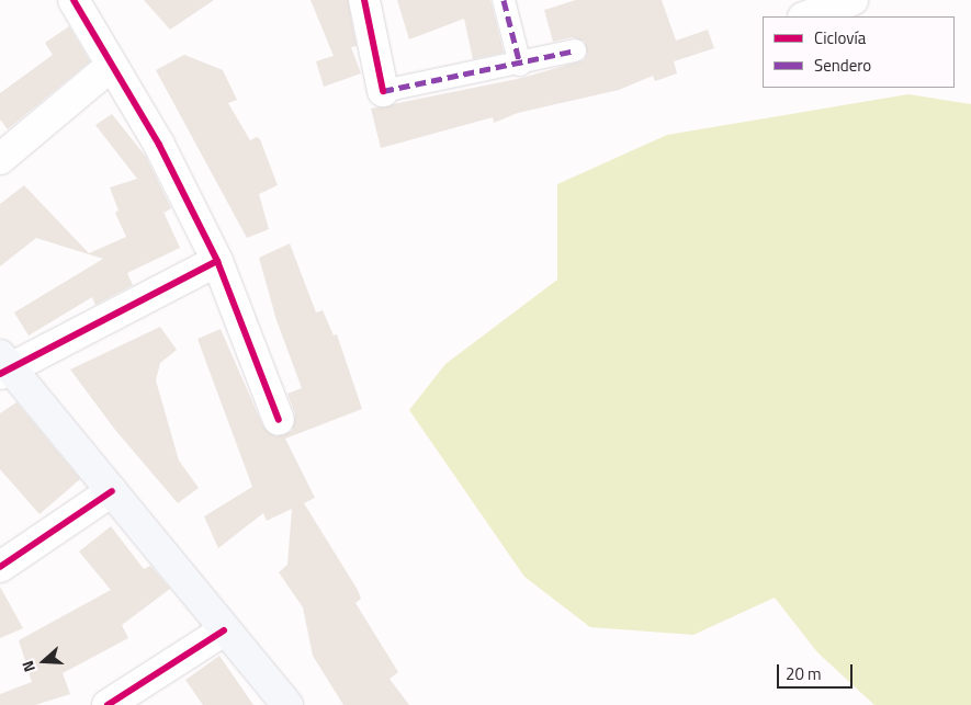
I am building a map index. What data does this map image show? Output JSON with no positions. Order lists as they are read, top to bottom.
{
  "legend": ["Ciclovía", "Sendero"],
  "scale_bar": "20 m",
  "north": "left"
}
